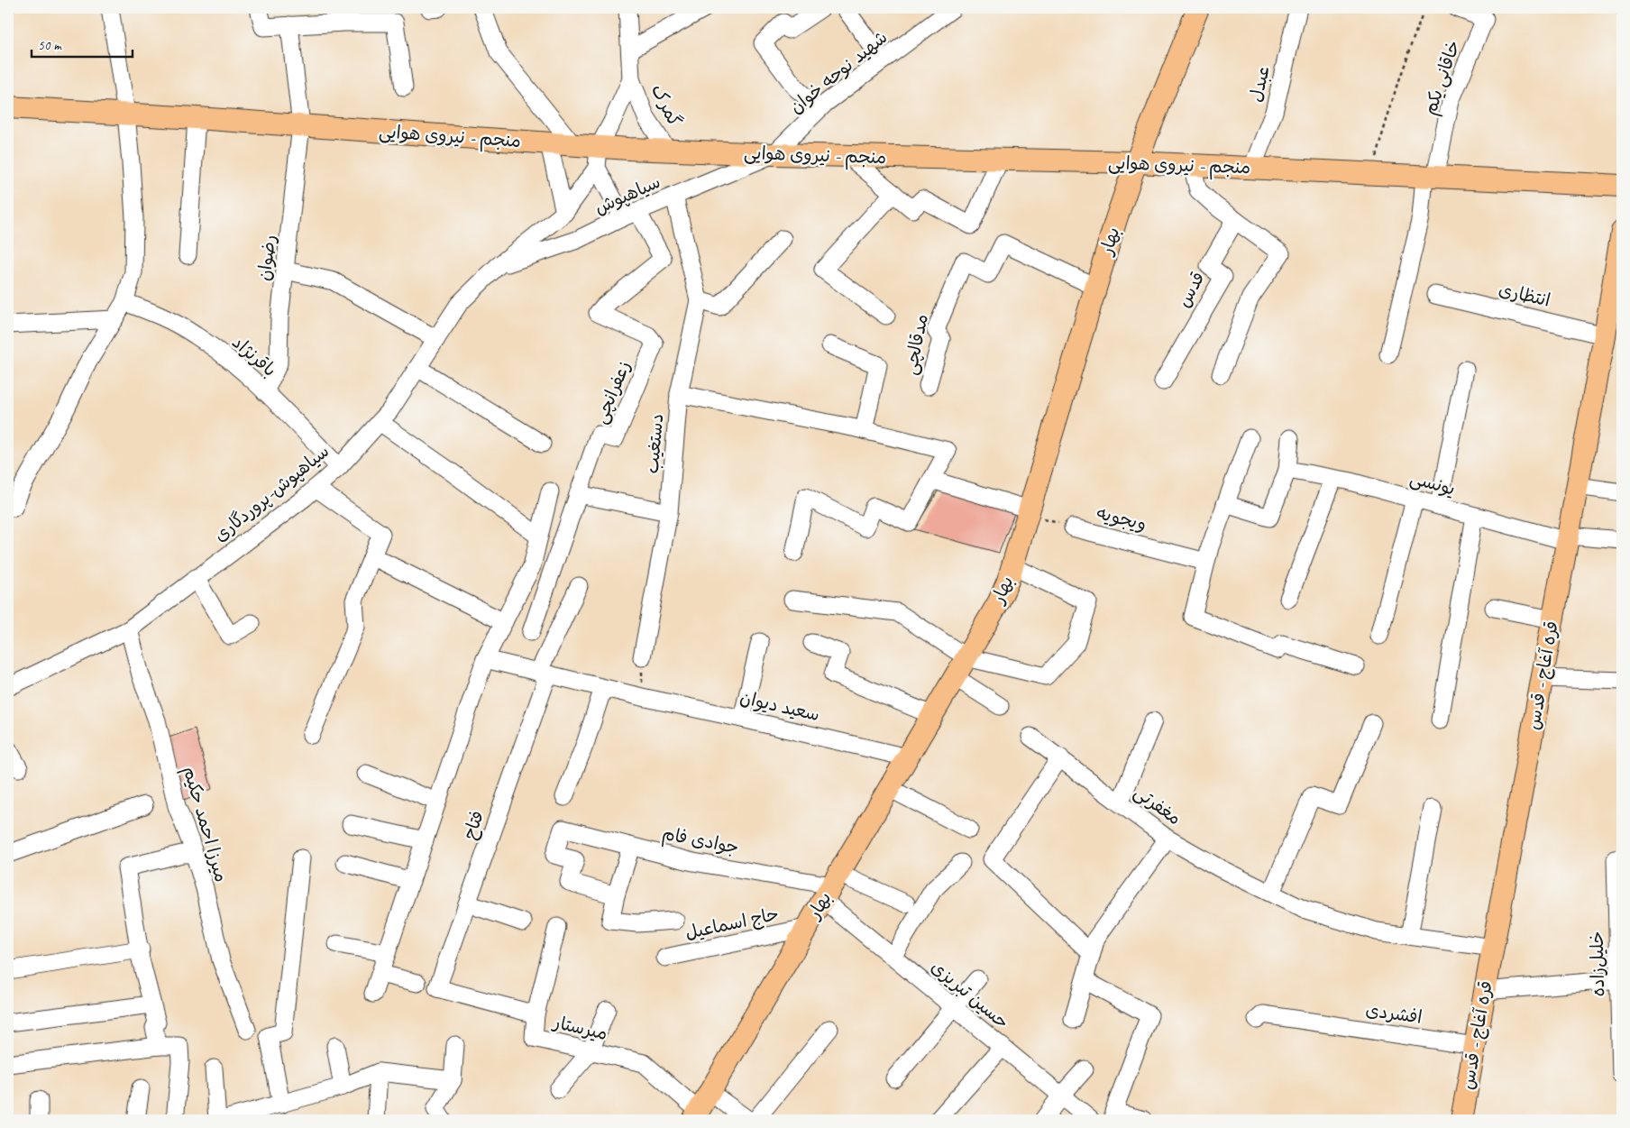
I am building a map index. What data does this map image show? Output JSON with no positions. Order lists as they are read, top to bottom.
{
  "streets": {
    "main road": ["منجم - نیروی هوایی", "بهار", "قره آغاج - قدس"],
    "street": [
      "شهید نوحه خوان",
      "خاقانی یکم",
      "عبدل",
      "گمرک",
      "سیاهپوش",
      "رضوان",
      "قدس",
      "انتظاری",
      "مدقالچی",
      "باقرنژاد",
      "زعفرانچی",
      "دستغیب",
      "یونسی",
      "سیاهپوش-پروردگاری",
      "ویجویه",
      "سعید دیوان",
      "مغفرتی",
      "میرزا احمد حکیم",
      "فتاح",
      "جوادی فام",
      "حاج اسماعیل",
      "خلیل‌زاده",
      "حسین تبریزی",
      "افشردی",
      "میرستار"
    ]
  },
  "crossings": [
    ["شهید نوحه خوان", "منجم - نیروی هوایی"],
    ["شهید نوحه خوان", "سیاهپوش"],
    ["خاقانی یکم", "منجم - نیروی هوایی"],
    ["عبدل", "منجم - نیروی هوایی"],
    ["گمرک", "منجم - نیروی هوایی"],
    ["منجم - نیروی هوایی", "سیاهپوش"],
    ["منجم - نیروی هوایی", "بهار"],
    ["منجم - نیروی هوایی", "رضوان"],
    ["سیاهپوش", "زعفرانچی"],
    ["سیاهپوش", "دستغیب"],
    ["سیاهپوش", "سیاهپوش-پروردگاری"],
    ["بهار", "مدقالچی"],
    ["بهار", "ویجویه"],
    ["بهار", "سعید دیوان"],
    ["بهار", "جوادی فام"],
    ["بهار", "حاج اسماعیل"],
    ["بهار", "حسین تبریزی"],
    ["بهار", "میرستار"],
    ["رضوان", "باقرنژاد"],
    ["انتظاری", "قره آغاج - قدس"],
    ["باقرنژاد", "سیاهپوش-پروردگاری"],
    ["یونسی", "قره آغاج - قدس"],
    ["سیاهپوش-پروردگاری", "میرزا احمد حکیم"],
    ["قره آغاج - قدس", "مغفرتی"],
    ["قره آغاج - قدس", "افشردی"],
    ["سعید دیوان", "فتاح"],
    ["فتاح", "میرستار"],
    ["جوادی فام", "حسین تبریزی"]
  ],
  "scale_bar": "50 m"
}
